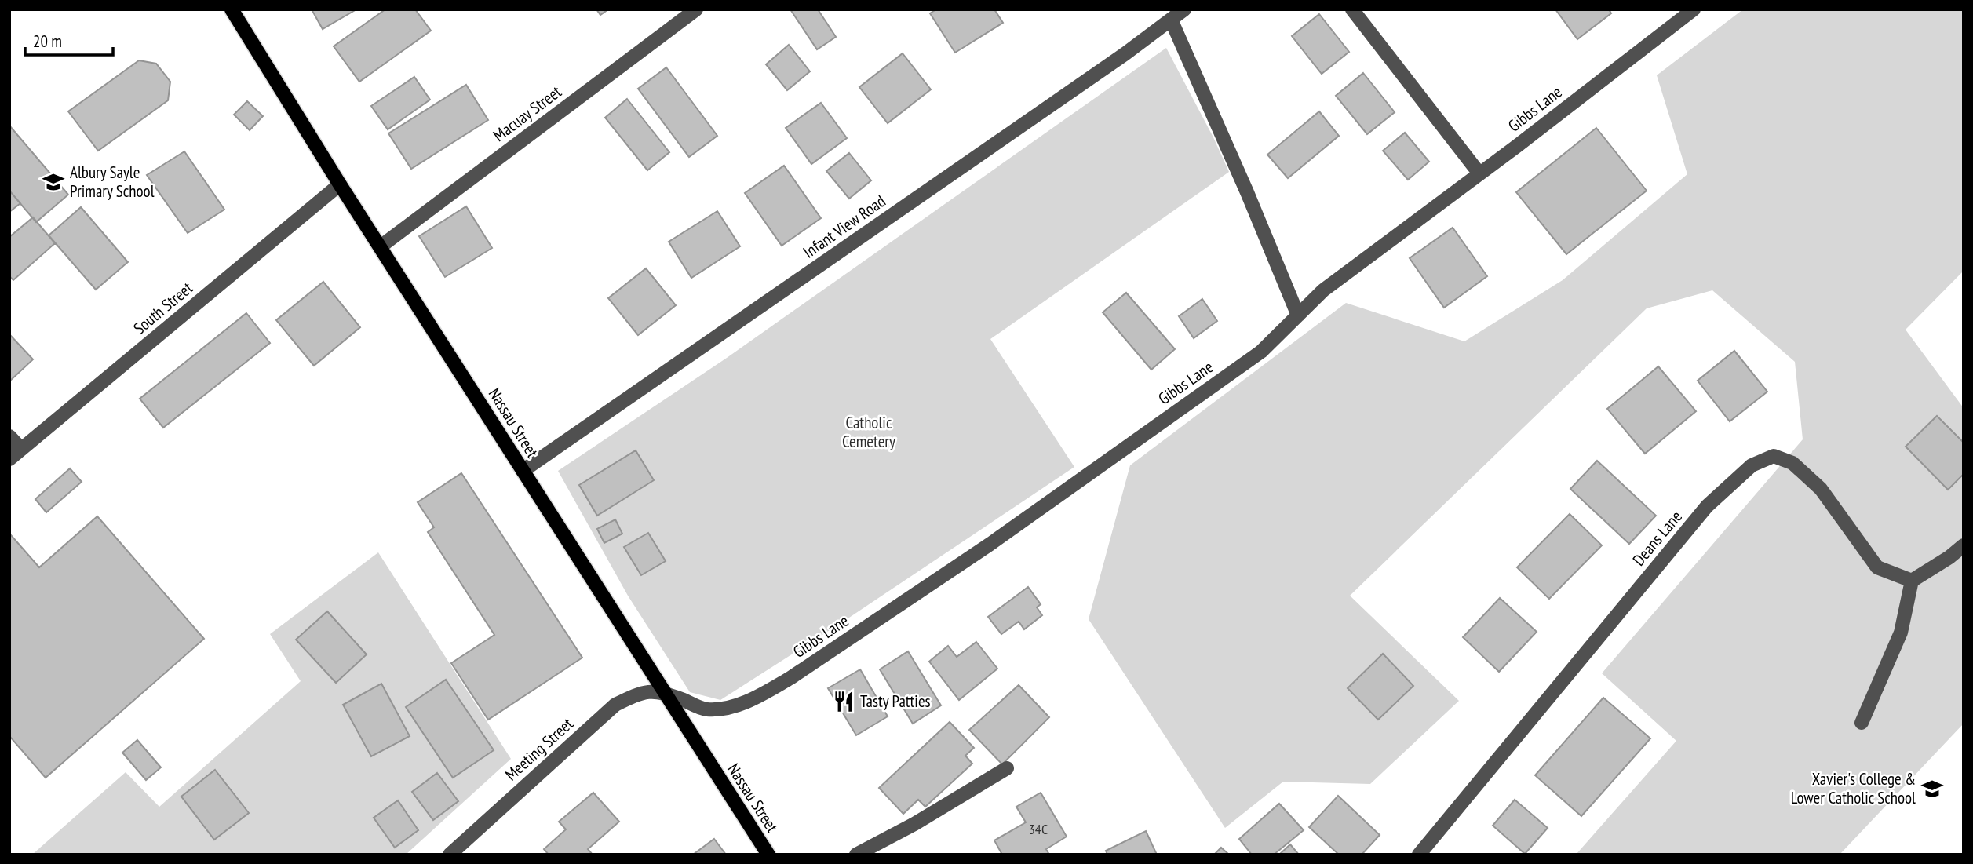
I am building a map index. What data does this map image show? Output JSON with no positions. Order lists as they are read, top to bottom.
{
  "streets": {
    "main road": ["Nassau Street"],
    "street": [
      "Gibbs Lane",
      "Macuay Street",
      "Infant View Road",
      "South Street",
      "Deans Lane",
      "Meeting Street"
    ]
  },
  "crossings": [
    ["Gibbs Lane", "Nassau Street"],
    ["Gibbs Lane", "Meeting Street"],
    ["Macuay Street", "Nassau Street"],
    ["Infant View Road", "Nassau Street"],
    ["South Street", "Nassau Street"],
    ["Nassau Street", "Meeting Street"]
  ],
  "parks": ["Catholic Cemetery"],
  "places": {
    "school or university": ["Albury Sayle Primary School", "Xavier's College & Lower Catholic School"],
    "restaurant": ["Tasty Patties"]
  },
  "house_numbers": ["34C"],
  "scale_bar": "20 m"
}
